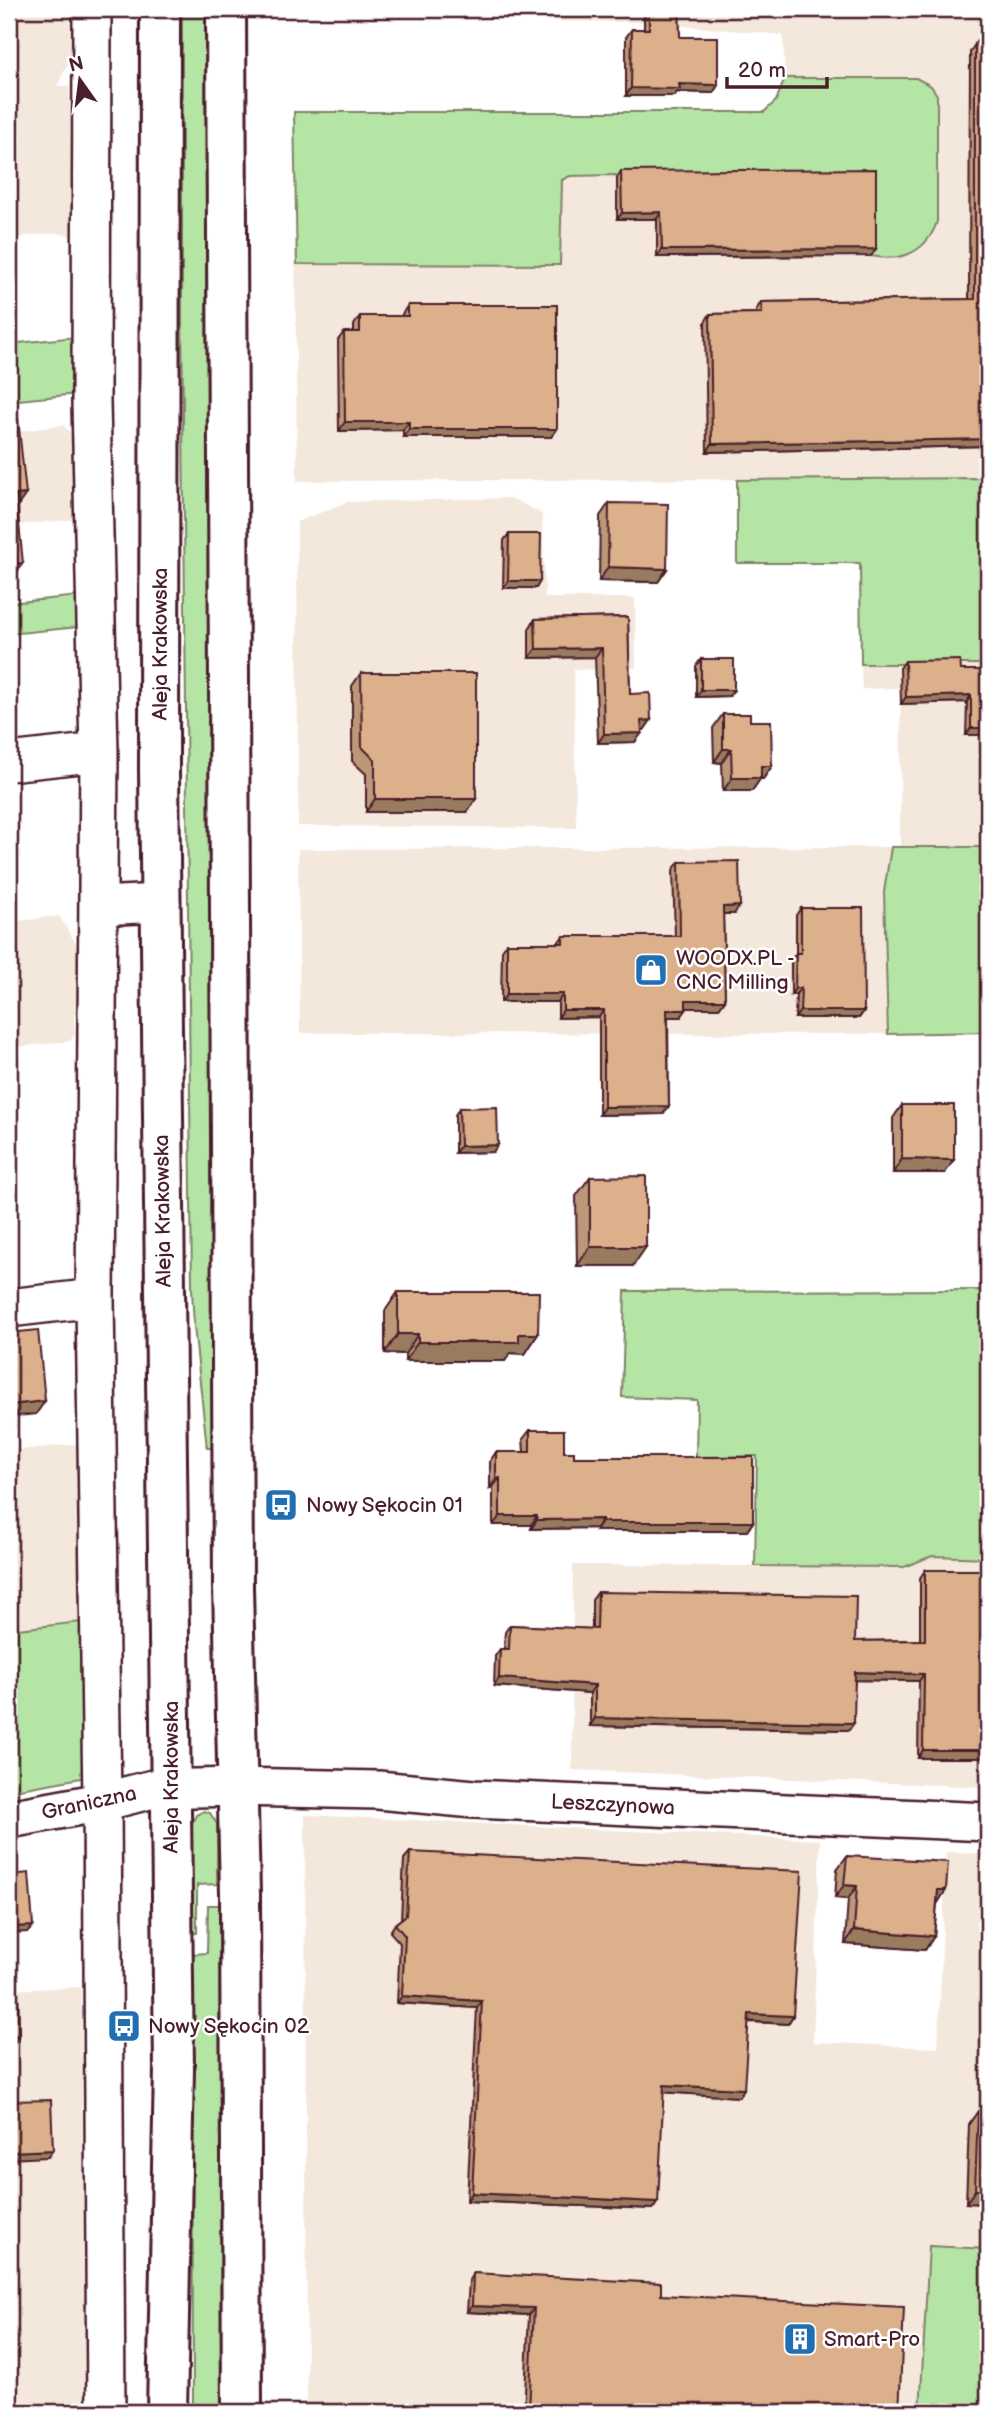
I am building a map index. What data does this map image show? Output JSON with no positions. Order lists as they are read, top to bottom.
{
  "streets": {
    "main road": ["Aleja Krakowska"],
    "street": ["Graniczna", "Leszczynowa"]
  },
  "crossings": [
    ["Aleja Krakowska", "Graniczna"],
    ["Aleja Krakowska", "Leszczynowa"],
    ["Graniczna", "Leszczynowa"]
  ],
  "places": {
    "shop": ["WOODX.PL - CNC Milling"],
    "bus stop": ["Nowy Sękocin 01", "Nowy Sękocin 02"],
    "building": ["Smart-Pro"]
  },
  "scale_bar": "20 m",
  "north": "top"
}
